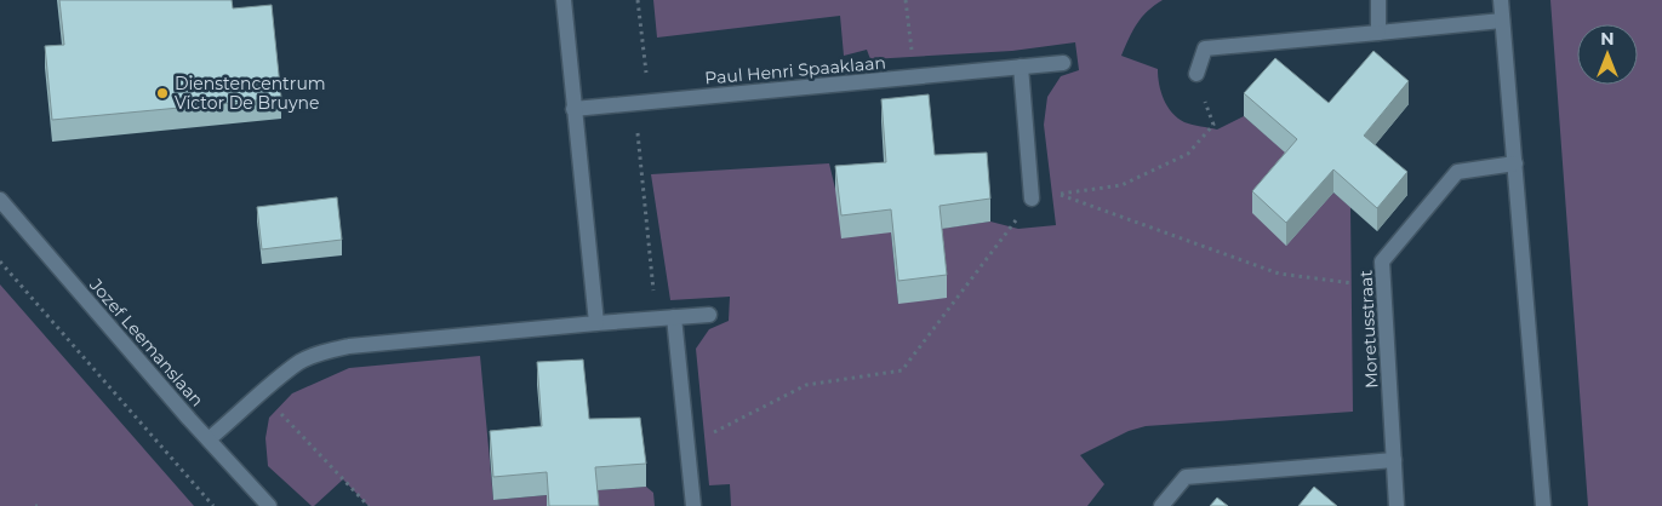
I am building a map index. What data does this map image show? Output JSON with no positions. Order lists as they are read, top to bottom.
{
  "streets": {
    "street": ["Paul Henri Spaaklaan", "Moretusstraat", "Jozef Leemanslaan"]
  },
  "places": ["Dienstencentrum Victor De Bruyne"],
  "north": "top"
}
